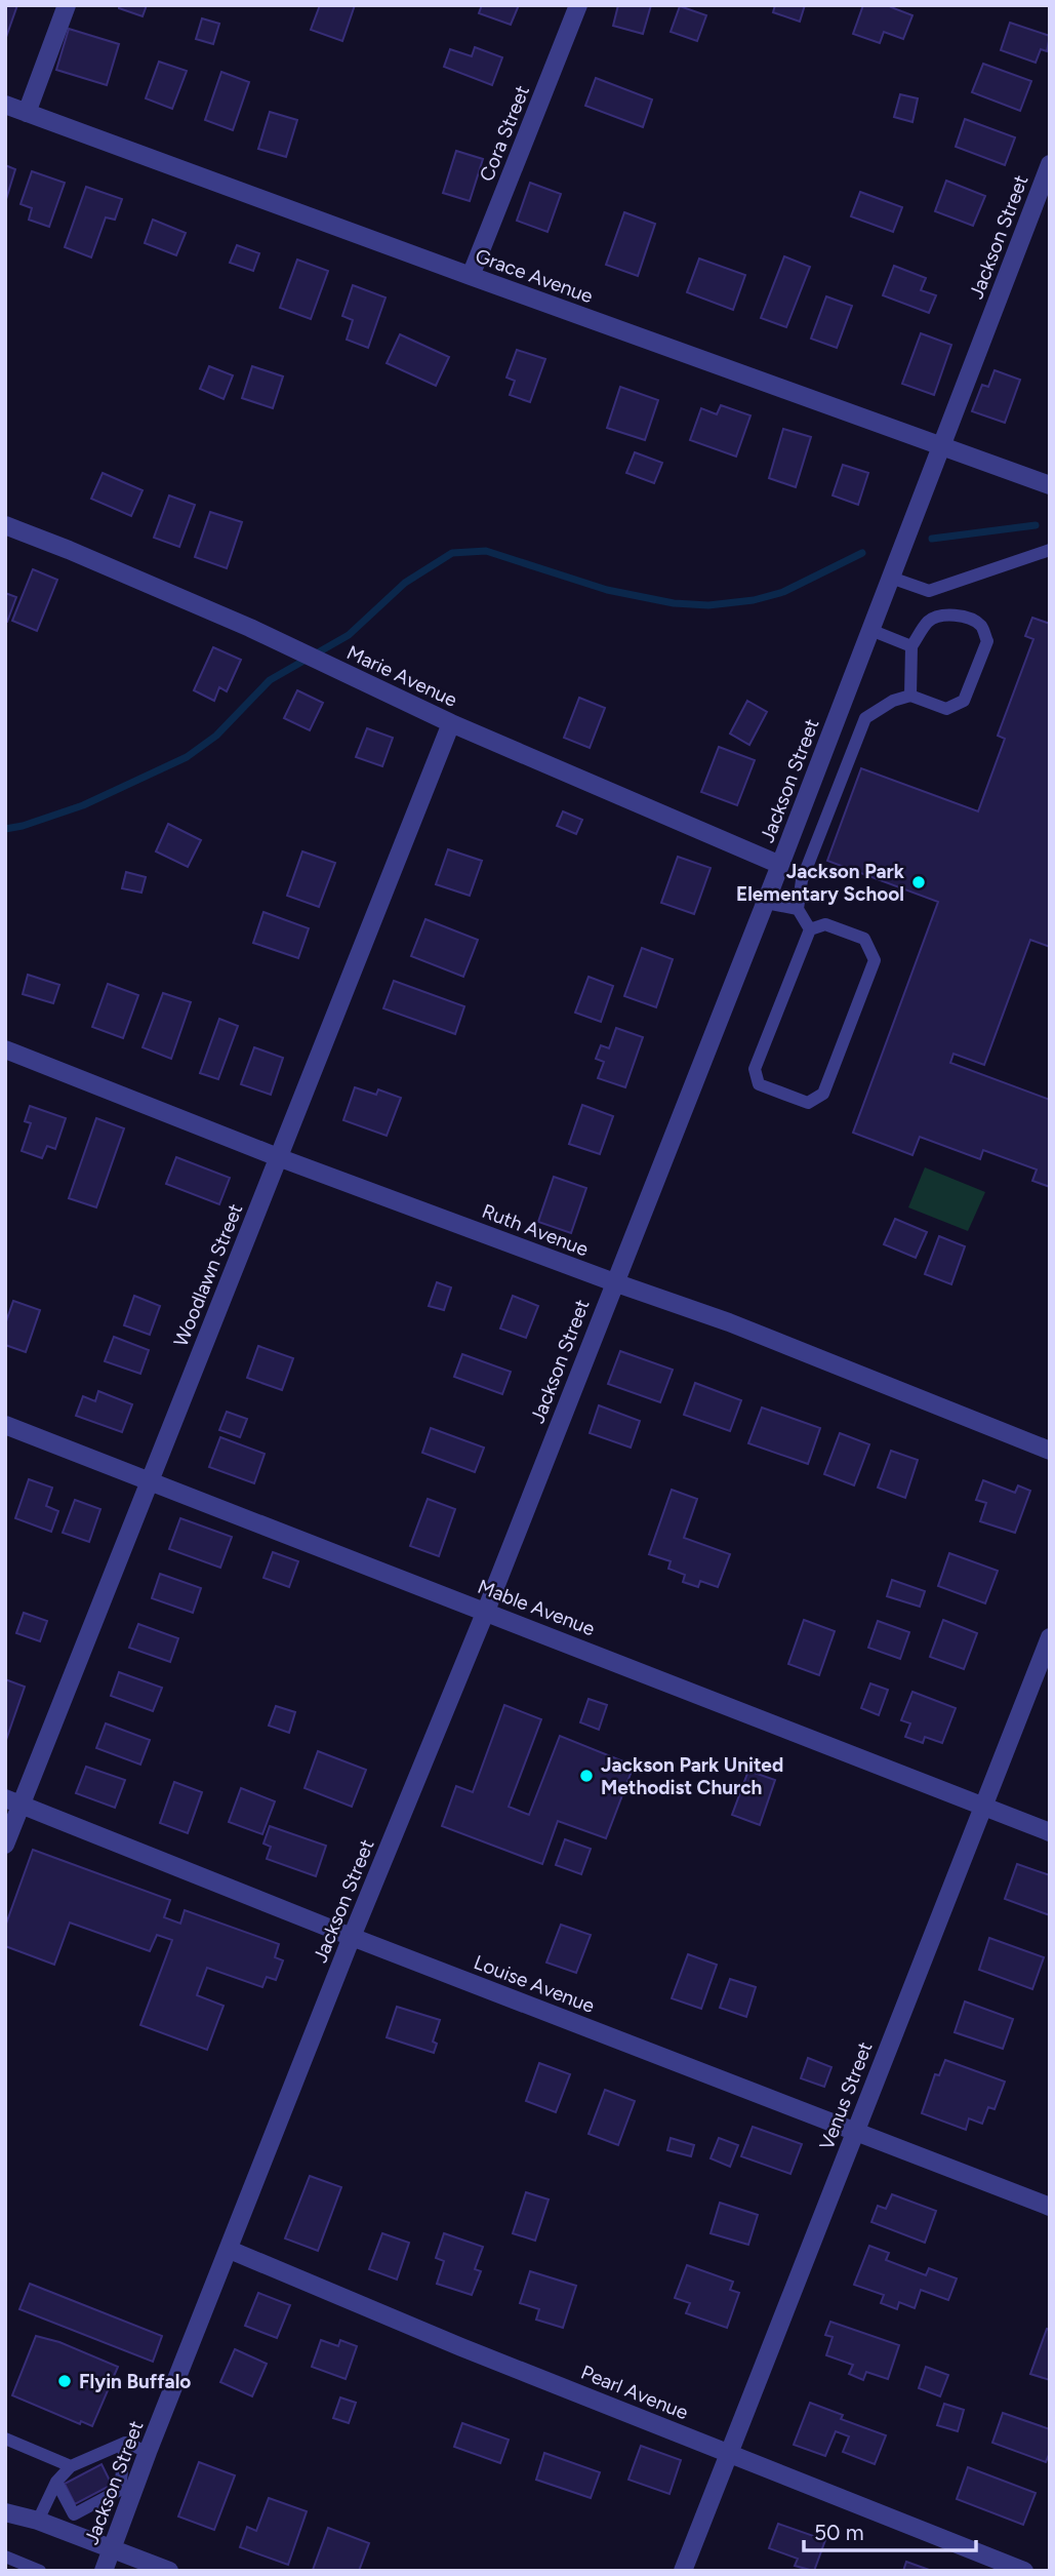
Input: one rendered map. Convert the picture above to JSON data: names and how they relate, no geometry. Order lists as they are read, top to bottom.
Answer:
{
  "streets": {
    "street": [
      "Cora Street",
      "Jackson Street",
      "Grace Avenue",
      "Marie Avenue",
      "Ruth Avenue",
      "Woodlawn Street",
      "Mable Avenue",
      "Louise Avenue",
      "Venus Street",
      "Pearl Avenue"
    ]
  },
  "crossings": [
    ["Cora Street", "Grace Avenue"],
    ["Jackson Street", "Grace Avenue"],
    ["Jackson Street", "Marie Avenue"],
    ["Jackson Street", "Ruth Avenue"],
    ["Jackson Street", "Mable Avenue"],
    ["Jackson Street", "Louise Avenue"],
    ["Jackson Street", "Pearl Avenue"],
    ["Marie Avenue", "Woodlawn Street"],
    ["Ruth Avenue", "Woodlawn Street"],
    ["Woodlawn Street", "Mable Avenue"],
    ["Woodlawn Street", "Louise Avenue"],
    ["Mable Avenue", "Venus Street"],
    ["Louise Avenue", "Venus Street"],
    ["Venus Street", "Pearl Avenue"]
  ],
  "places": ["Jackson Park Elementary School", "Jackson Park United Methodist Church", "Flyin Buffalo"],
  "scale_bar": "50 m"
}
